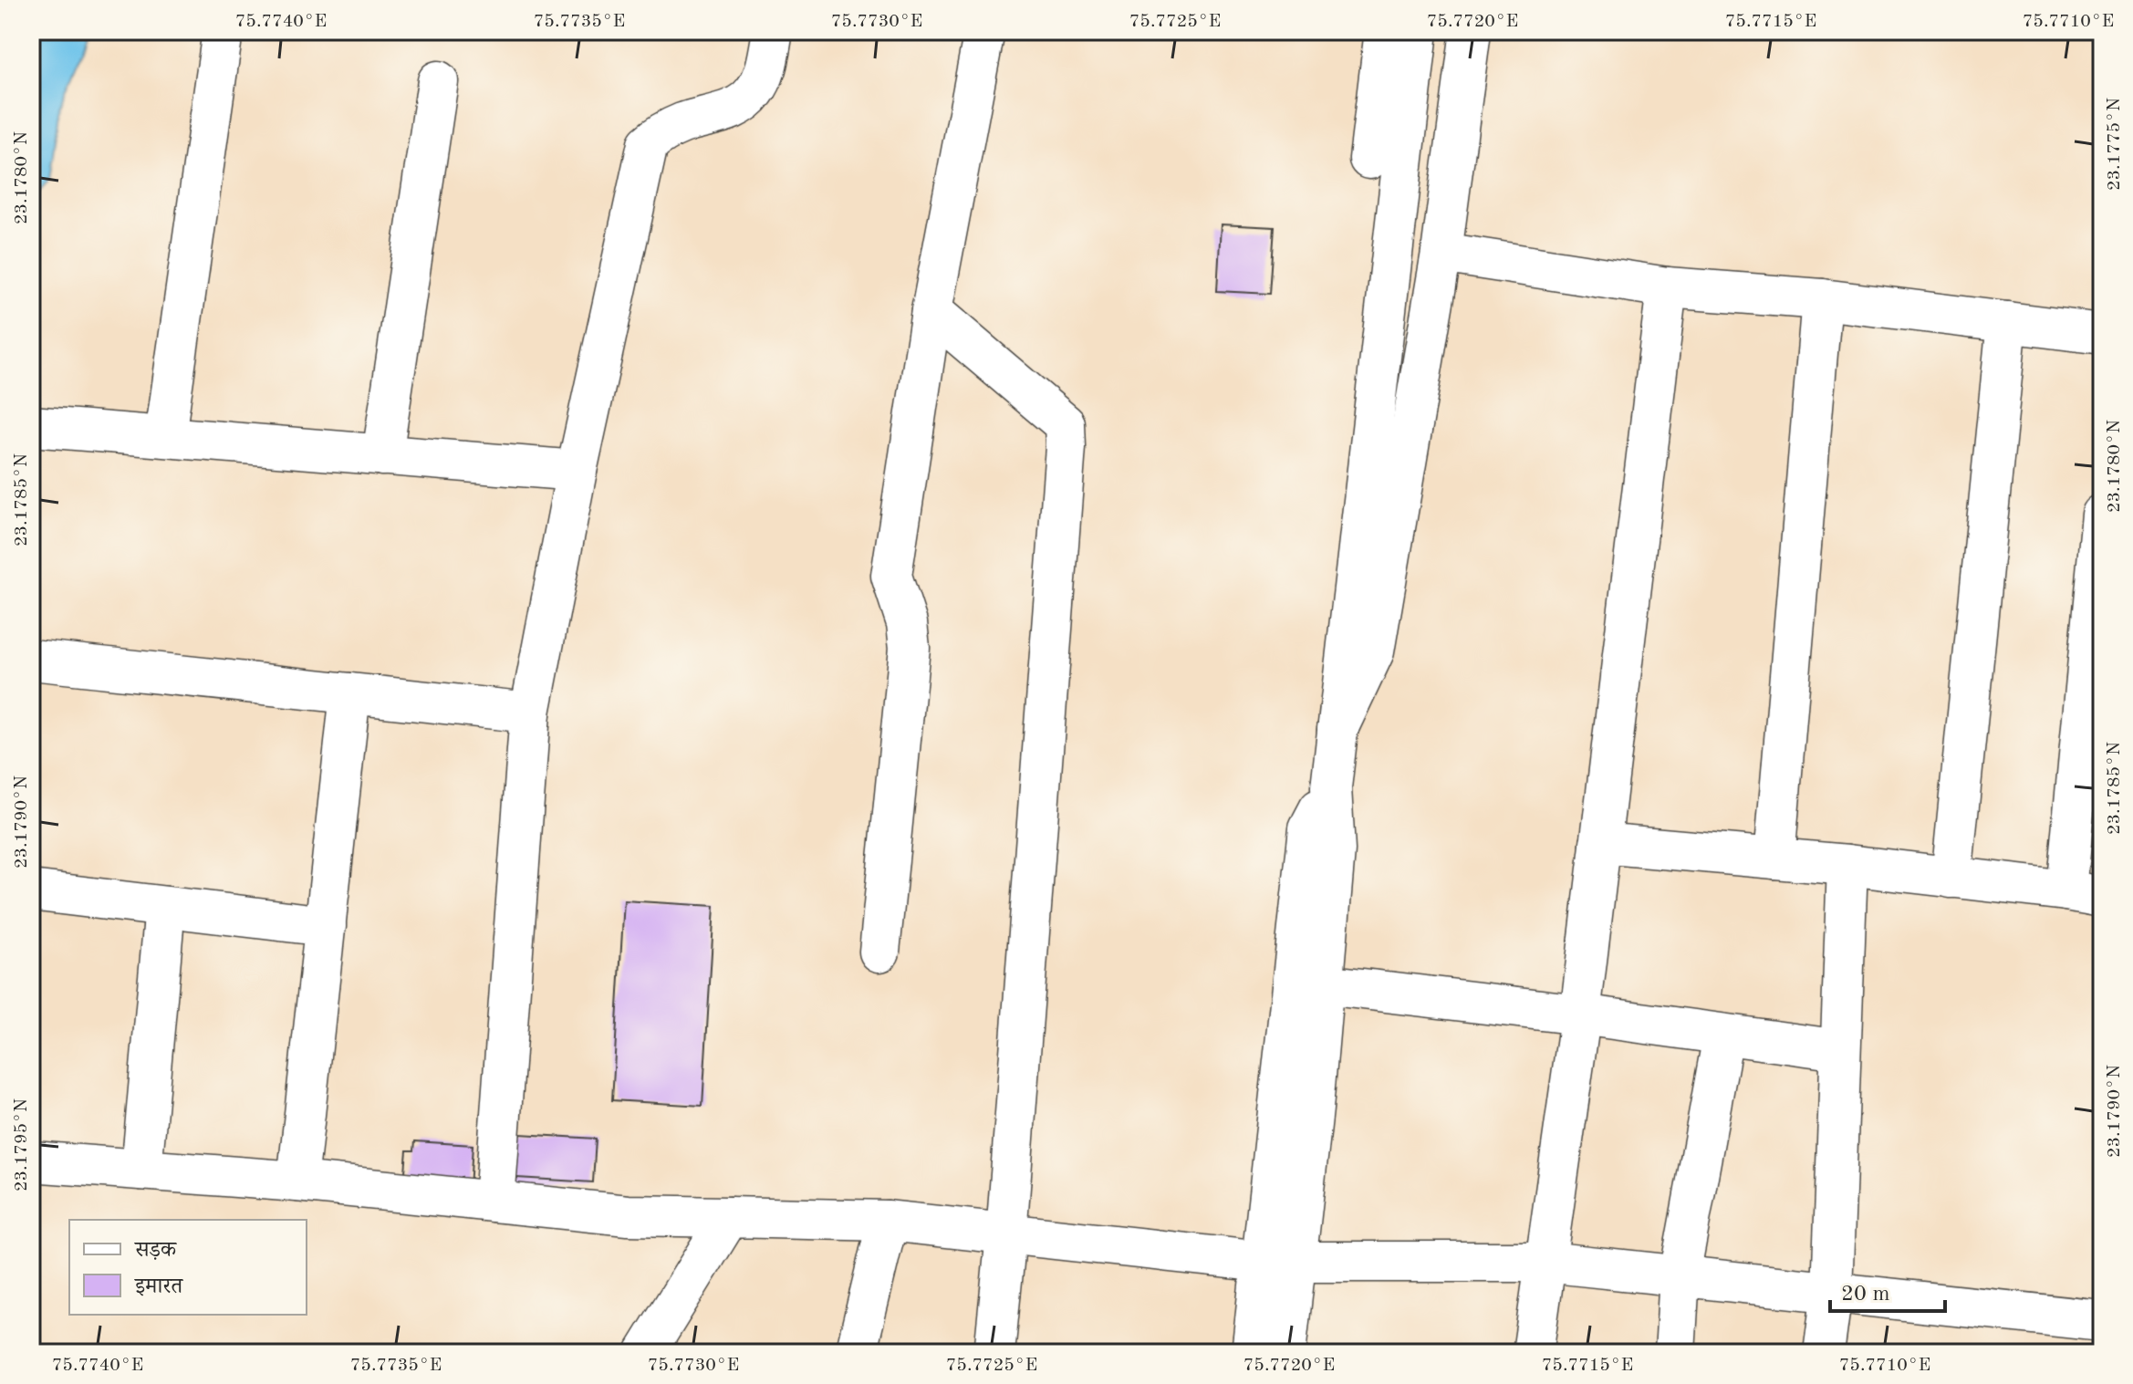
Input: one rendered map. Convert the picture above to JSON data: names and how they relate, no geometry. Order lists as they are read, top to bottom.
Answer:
{
  "legend": ["सड़क", "इमारत"],
  "scale_bar": "20 m",
  "coordinates": [
    "75.7740°E",
    "75.7735°E",
    "75.7730°E",
    "75.7725°E",
    "75.7720°E",
    "75.7715°E",
    "75.7710°E",
    "23.1775°N",
    "23.1780°N",
    "23.1785°N",
    "23.1790°N",
    "23.1795°N"
  ]
}
